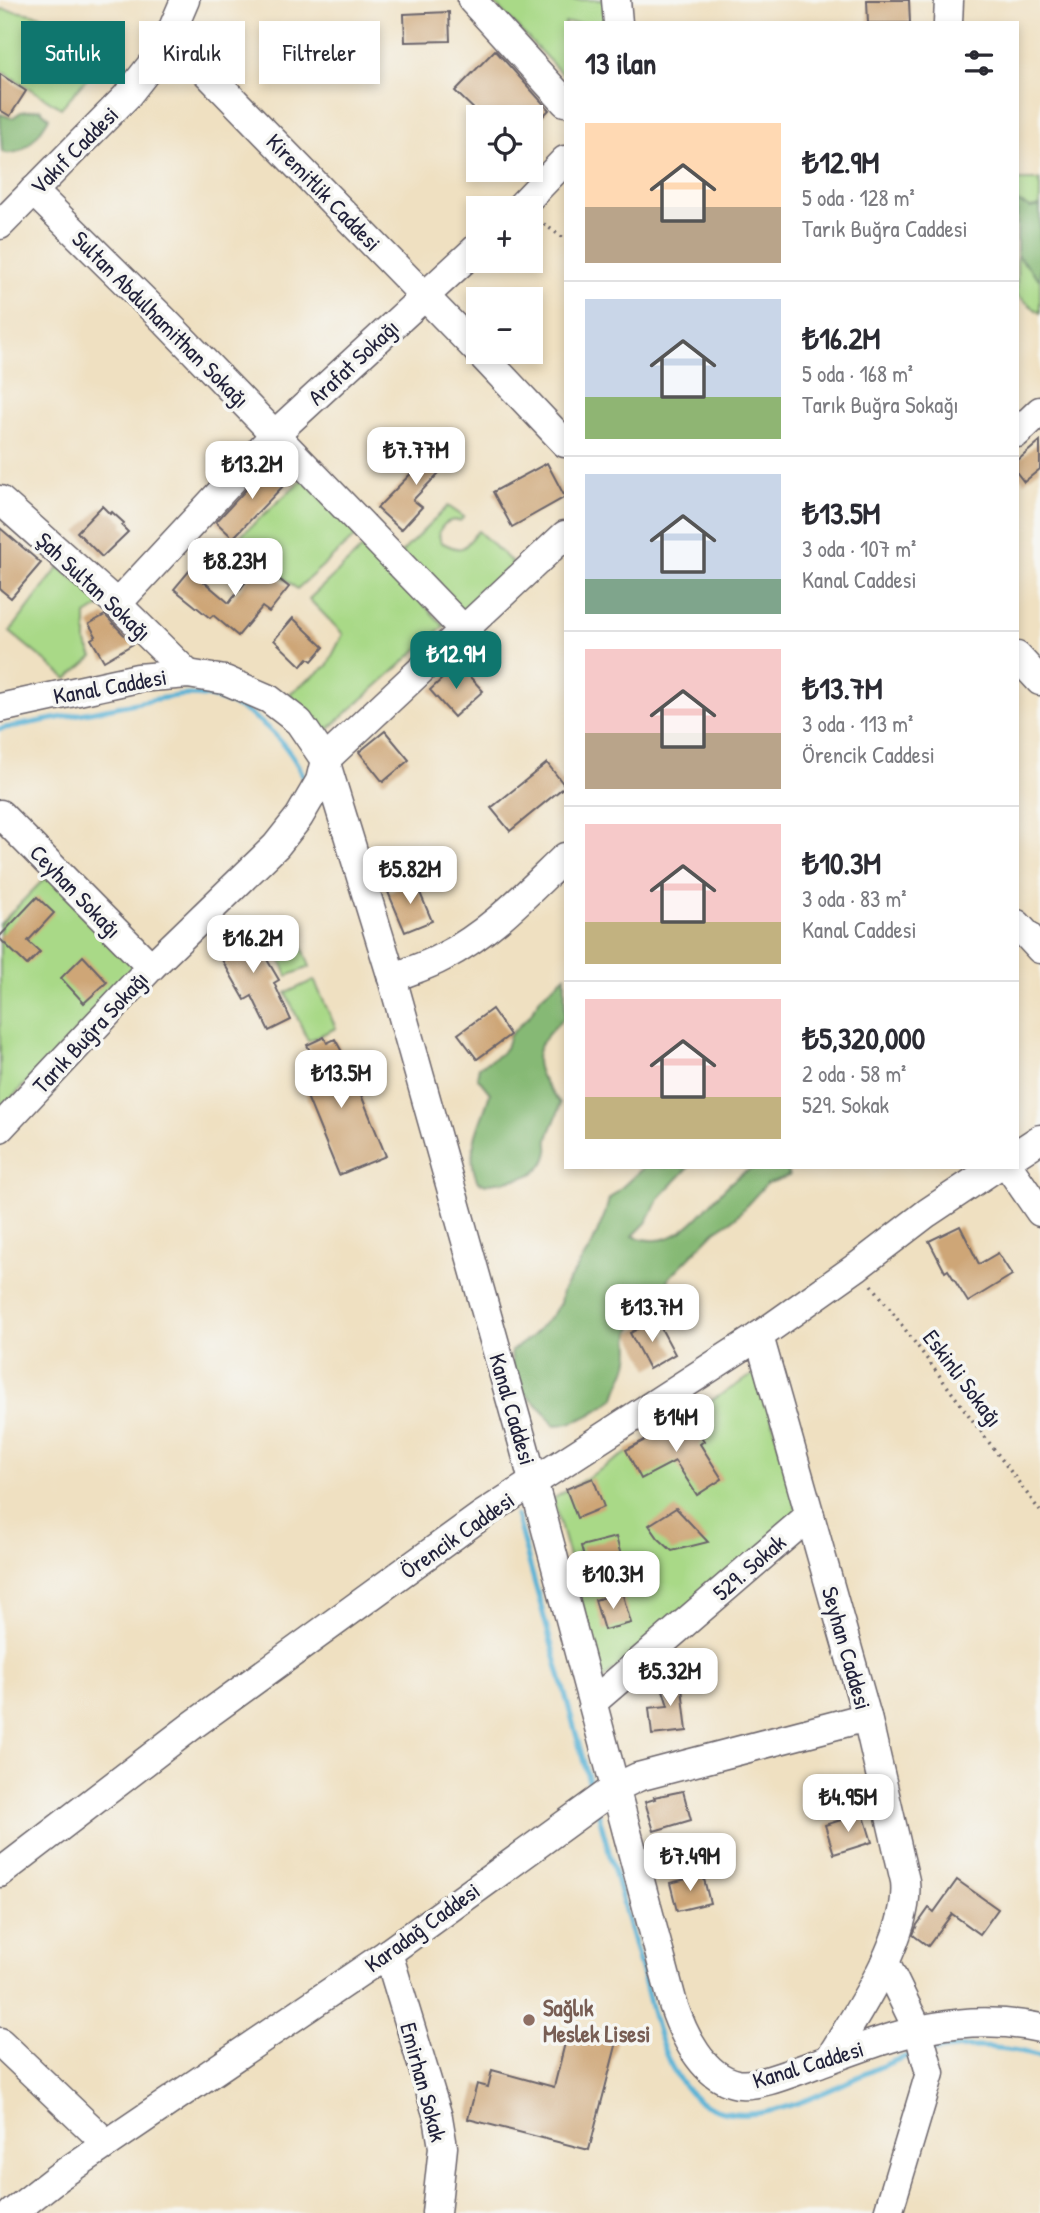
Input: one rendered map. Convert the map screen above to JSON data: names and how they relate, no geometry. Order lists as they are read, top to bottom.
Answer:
{
  "streets": {
    "street": [
      "Vakıf Caddesi",
      "Kiremitlik Caddesi",
      "Sultan Abdulhamithan Sokağı",
      "Arafat Sokağı",
      "Şah Sultan Sokağı",
      "Kanal Caddesi",
      "Ceyhan Sokağı",
      "Tarık Buğra Sokağı",
      "Örencik Caddesi",
      "529. Sokak",
      "Seyhan Caddesi",
      "Karadağ Caddesi",
      "Emirhan Sokak"
    ],
    "path": ["Eskinli Sokağı"]
  },
  "crossings": [
    ["Vakıf Caddesi", "Sultan Abdulhamithan Sokağı"],
    ["Kiremitlik Caddesi", "Arafat Sokağı"],
    ["Sultan Abdulhamithan Sokağı", "Arafat Sokağı"],
    ["Sultan Abdulhamithan Sokağı", "Tarık Buğra Sokağı"],
    ["Arafat Sokağı", "Şah Sultan Sokağı"],
    ["Şah Sultan Sokağı", "Kanal Caddesi"],
    ["Kanal Caddesi", "Tarık Buğra Sokağı"],
    ["Kanal Caddesi", "Örencik Caddesi"],
    ["Kanal Caddesi", "529. Sokak"],
    ["Kanal Caddesi", "Seyhan Caddesi"],
    ["Kanal Caddesi", "Karadağ Caddesi"],
    ["Ceyhan Sokağı", "Tarık Buğra Sokağı"],
    ["Eskinli Sokağı", "Örencik Caddesi"],
    ["Örencik Caddesi", "Seyhan Caddesi"],
    ["529. Sokak", "Seyhan Caddesi"],
    ["Seyhan Caddesi", "Karadağ Caddesi"],
    ["Karadağ Caddesi", "Emirhan Sokak"]
  ],
  "places": ["Sağlık Meslek Lisesi"],
  "page": {
    "chip": ["Satılık", "Kiralık", "Filtreler"],
    "heading": "13 ilan",
    "map_buttons": ["+", "−"],
    "list": [
      {
        "name": "₺12.9M",
        "note": "5 oda · 128 m² · Tarık Buğra Caddesi"
      },
      {
        "name": "₺16.2M",
        "note": "5 oda · 168 m² · Tarık Buğra Sokağı"
      },
      {
        "name": "₺13.5M",
        "note": "3 oda · 107 m² · Kanal Caddesi"
      },
      {
        "name": "₺13.7M",
        "note": "3 oda · 113 m² · Örencik Caddesi"
      },
      {
        "name": "₺10.3M",
        "note": "3 oda · 83 m² · Kanal Caddesi"
      },
      {
        "name": "₺5,320,000",
        "note": "2 oda · 58 m² · 529. Sokak"
      }
    ],
    "price": [
      "₺7.77M",
      "₺13.2M",
      "₺8.23M",
      "₺12.9M",
      "₺5.82M",
      "₺16.2M",
      "₺13.5M",
      "₺13.7M",
      "₺14M",
      "₺10.3M",
      "₺5.32M",
      "₺4.95M",
      "₺7.49M"
    ]
  }
}
